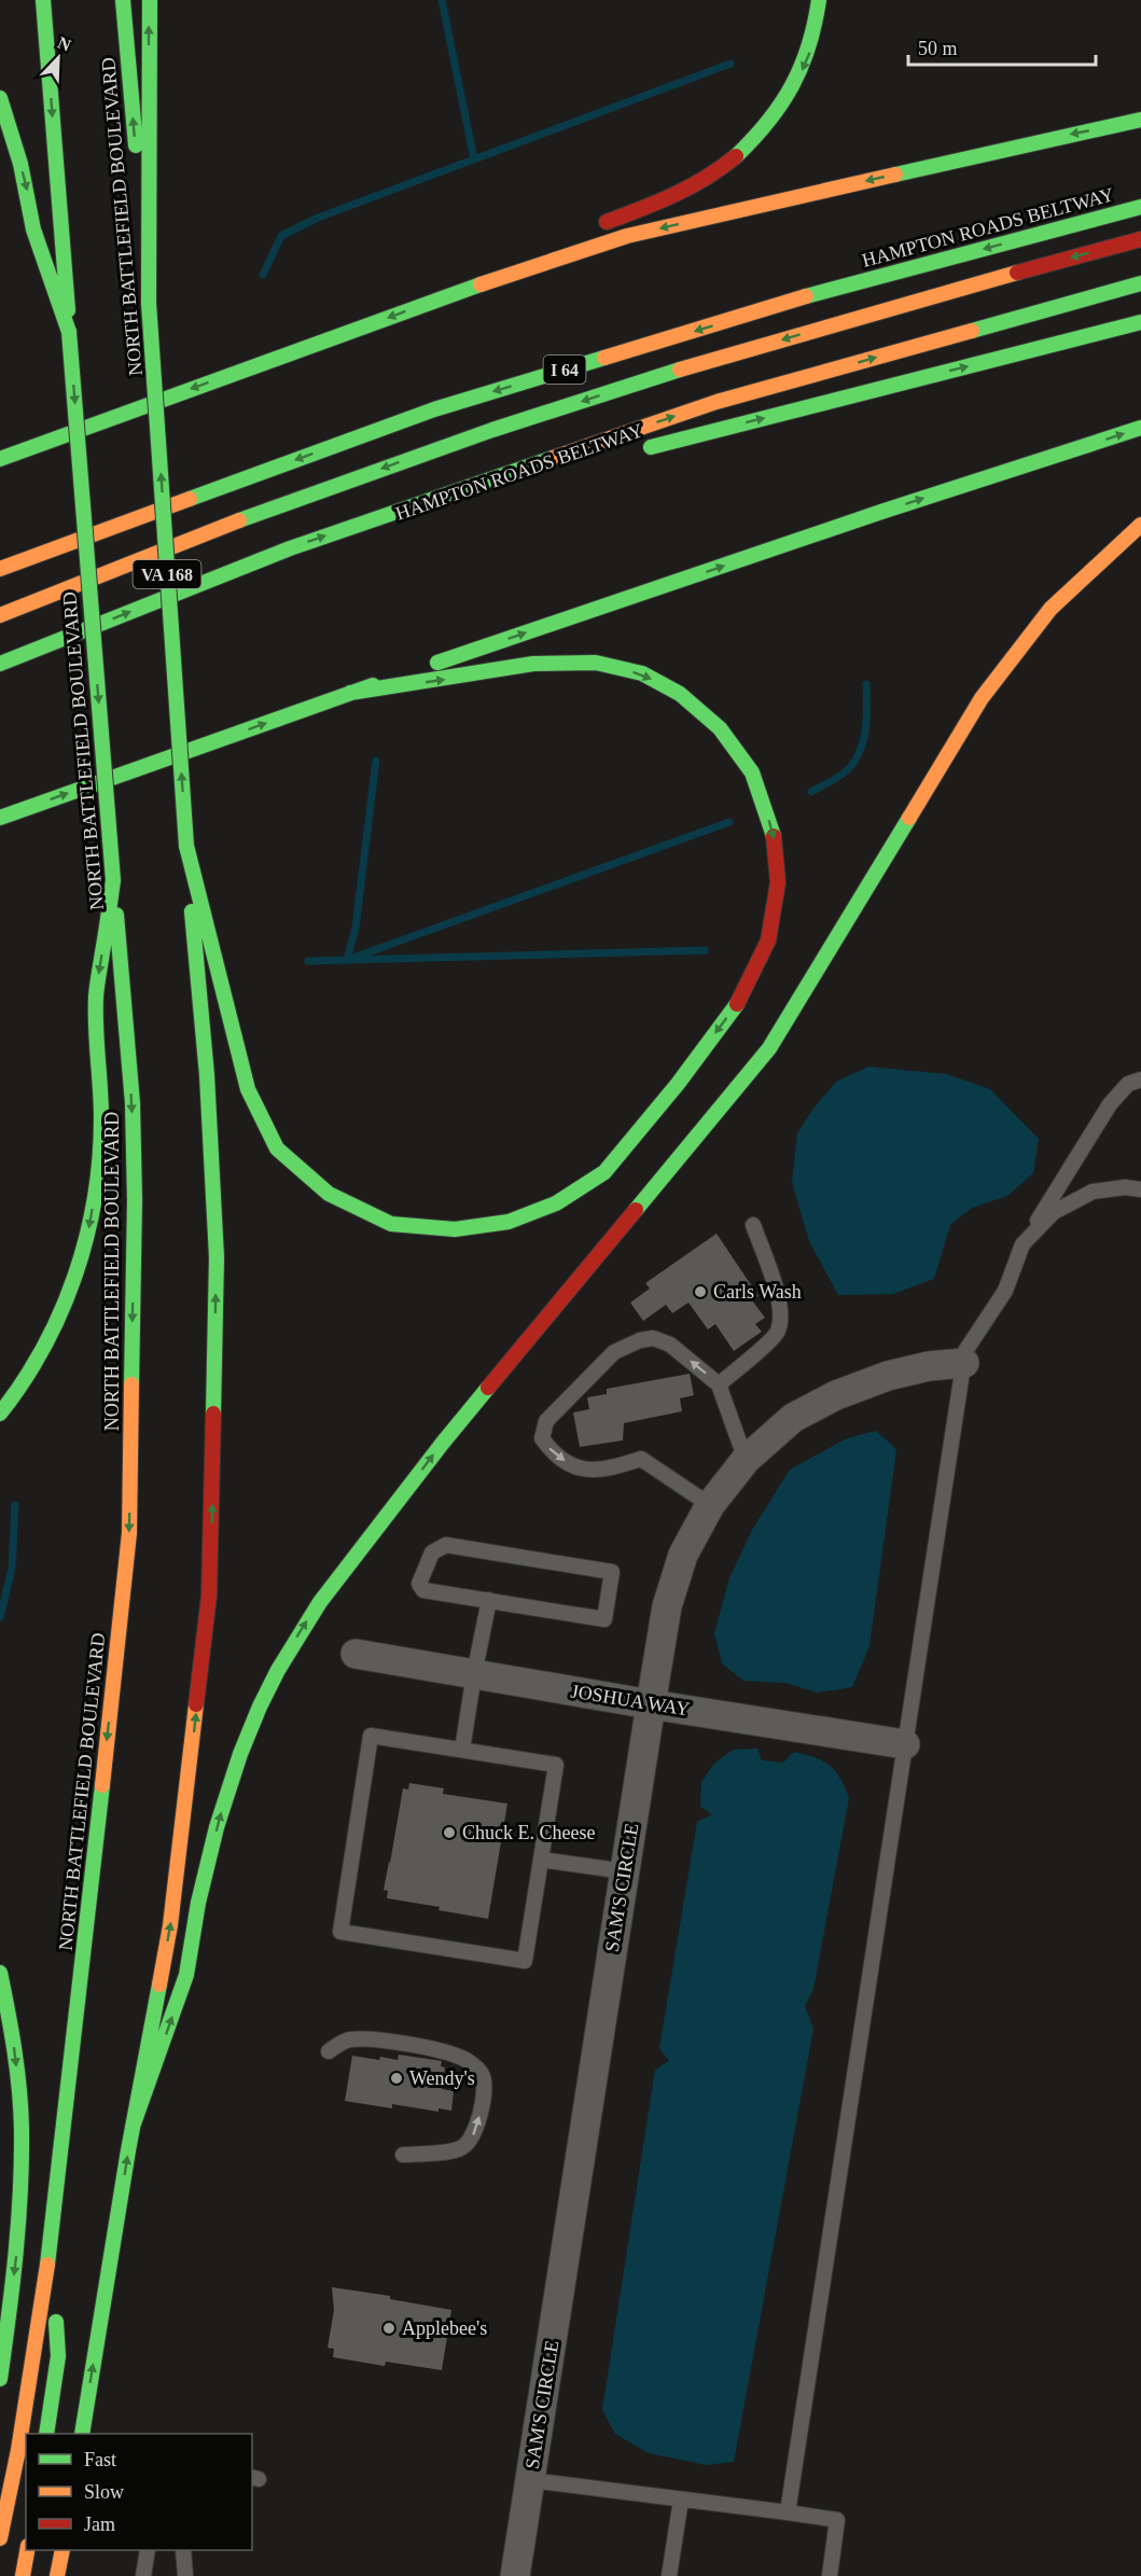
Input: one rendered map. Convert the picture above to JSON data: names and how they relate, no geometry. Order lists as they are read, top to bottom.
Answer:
{
  "streets": {
    "main road": [
      "NORTH BATTLEFIELD BOULEVARD",
      "HAMPTON ROADS BELTWAY",
      "I 64",
      "VA 168"
    ],
    "street": ["JOSHUA WAY", "SAM'S CIRCLE"]
  },
  "crossings": [
    ["JOSHUA WAY", "SAM'S CIRCLE"]
  ],
  "places": [
    "Carls Wash",
    "Chuck E. Cheese",
    "Wendy's",
    "Applebee's"
  ],
  "legend": ["Fast", "Slow", "Jam"],
  "scale_bar": "50 m",
  "north": "top right"
}
